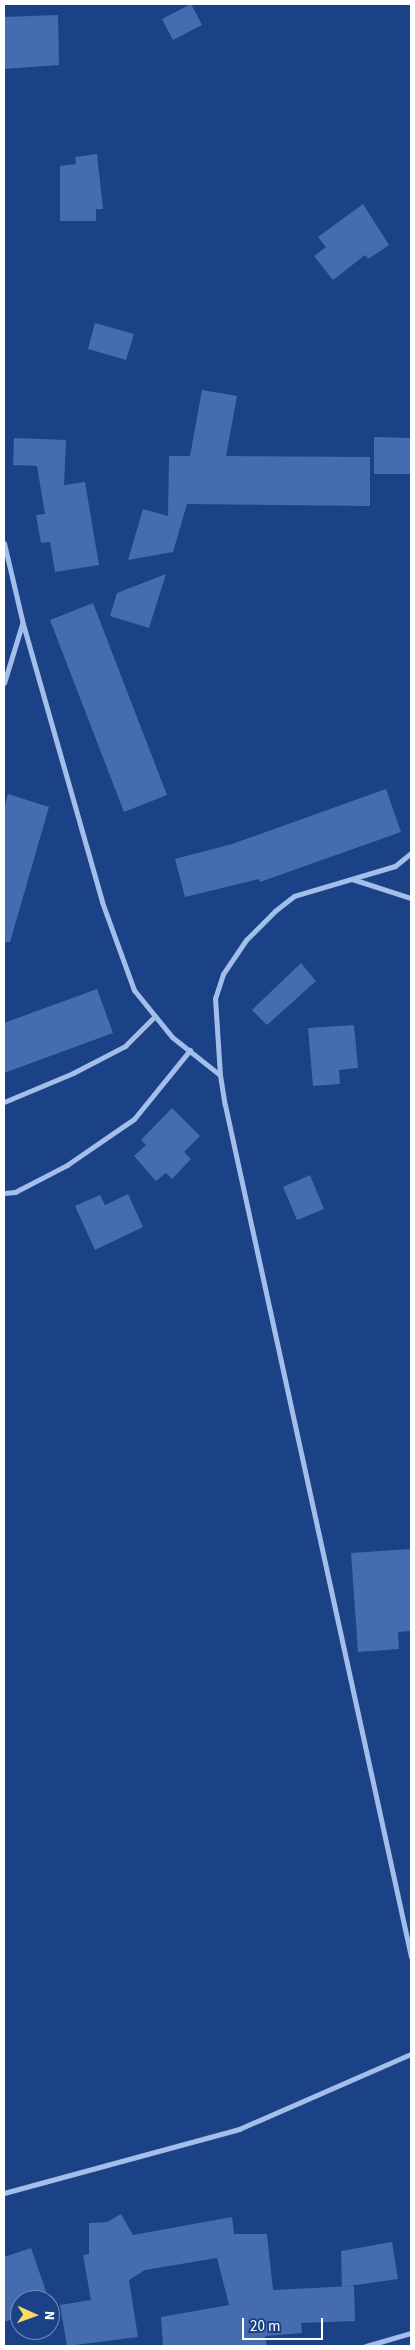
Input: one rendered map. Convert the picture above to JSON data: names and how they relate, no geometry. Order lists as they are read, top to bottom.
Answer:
{
  "scale_bar": "20 m",
  "north": "right"
}
